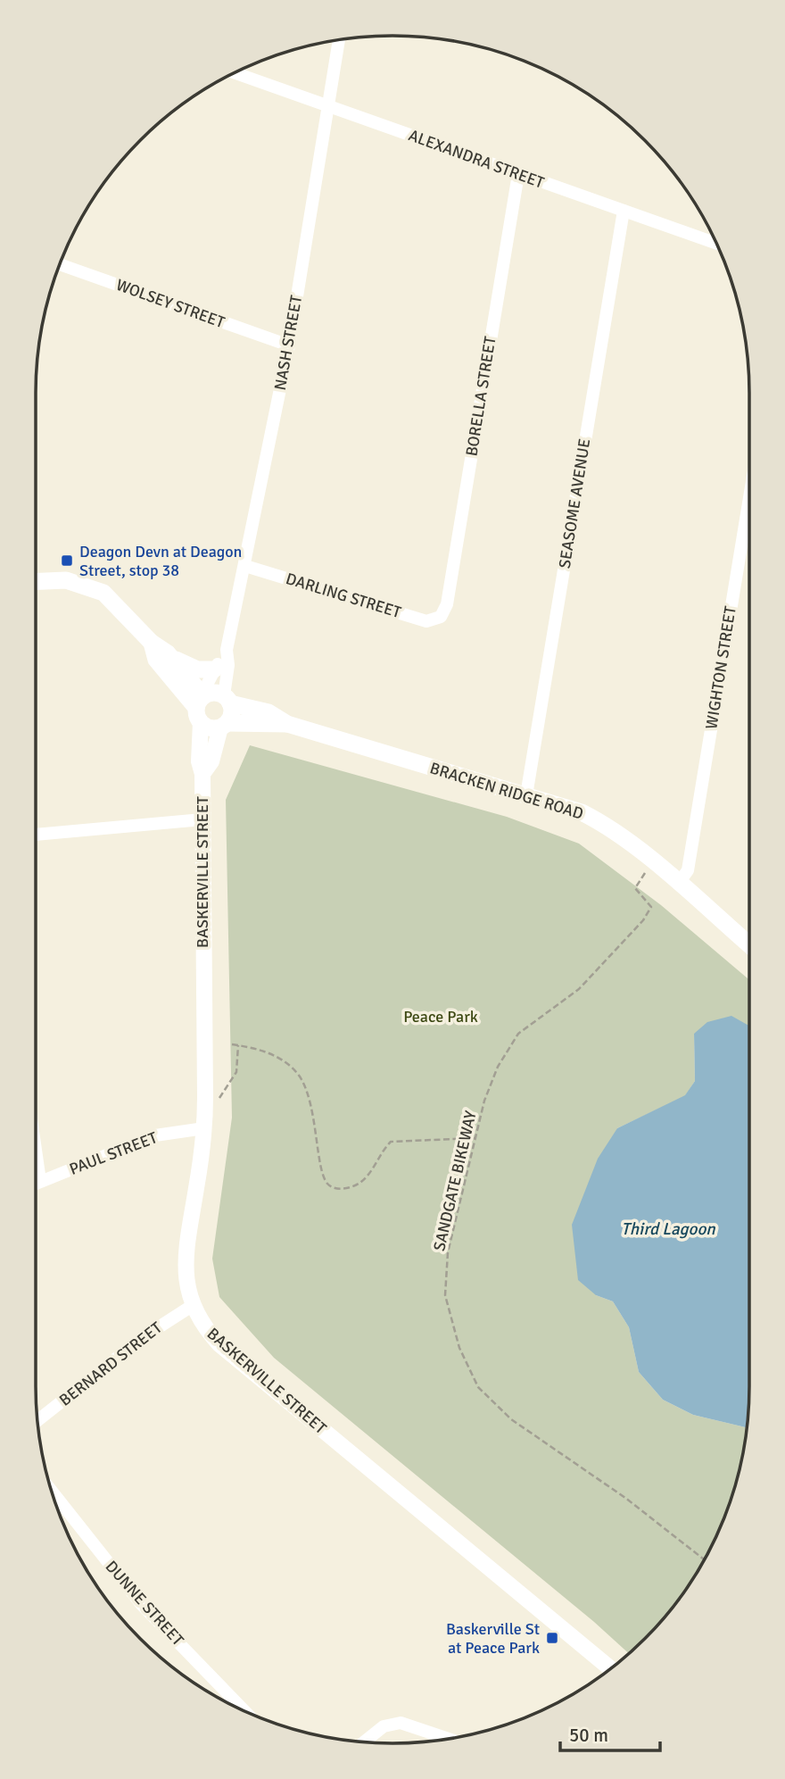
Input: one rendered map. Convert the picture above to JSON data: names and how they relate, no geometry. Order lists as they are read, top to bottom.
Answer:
{
  "streets": {
    "main road": ["BRACKEN RIDGE ROAD"],
    "street": [
      "ALEXANDRA STREET",
      "WOLSEY STREET",
      "NASH STREET",
      "BORELLA STREET",
      "SEASOME AVENUE",
      "DARLING STREET",
      "WIGHTON STREET",
      "BASKERVILLE STREET",
      "PAUL STREET",
      "BERNARD STREET",
      "DUNNE STREET"
    ],
    "path": ["SANDGATE BIKEWAY"]
  },
  "crossings": [
    ["ALEXANDRA STREET", "NASH STREET"],
    ["ALEXANDRA STREET", "BORELLA STREET"],
    ["ALEXANDRA STREET", "SEASOME AVENUE"],
    ["WOLSEY STREET", "NASH STREET"],
    ["NASH STREET", "DARLING STREET"],
    ["NASH STREET", "BRACKEN RIDGE ROAD"],
    ["NASH STREET", "BASKERVILLE STREET"],
    ["BORELLA STREET", "DARLING STREET"],
    ["SEASOME AVENUE", "BRACKEN RIDGE ROAD"],
    ["WIGHTON STREET", "BRACKEN RIDGE ROAD"],
    ["BRACKEN RIDGE ROAD", "BASKERVILLE STREET"],
    ["BASKERVILLE STREET", "PAUL STREET"],
    ["BASKERVILLE STREET", "BERNARD STREET"]
  ],
  "water": ["Third Lagoon"],
  "parks": ["Peace Park"],
  "places": {
    "transit": ["Deagon Devn at Deagon Street, stop 38", "Baskerville St at Peace Park"]
  },
  "scale_bar": "50 m"
}
